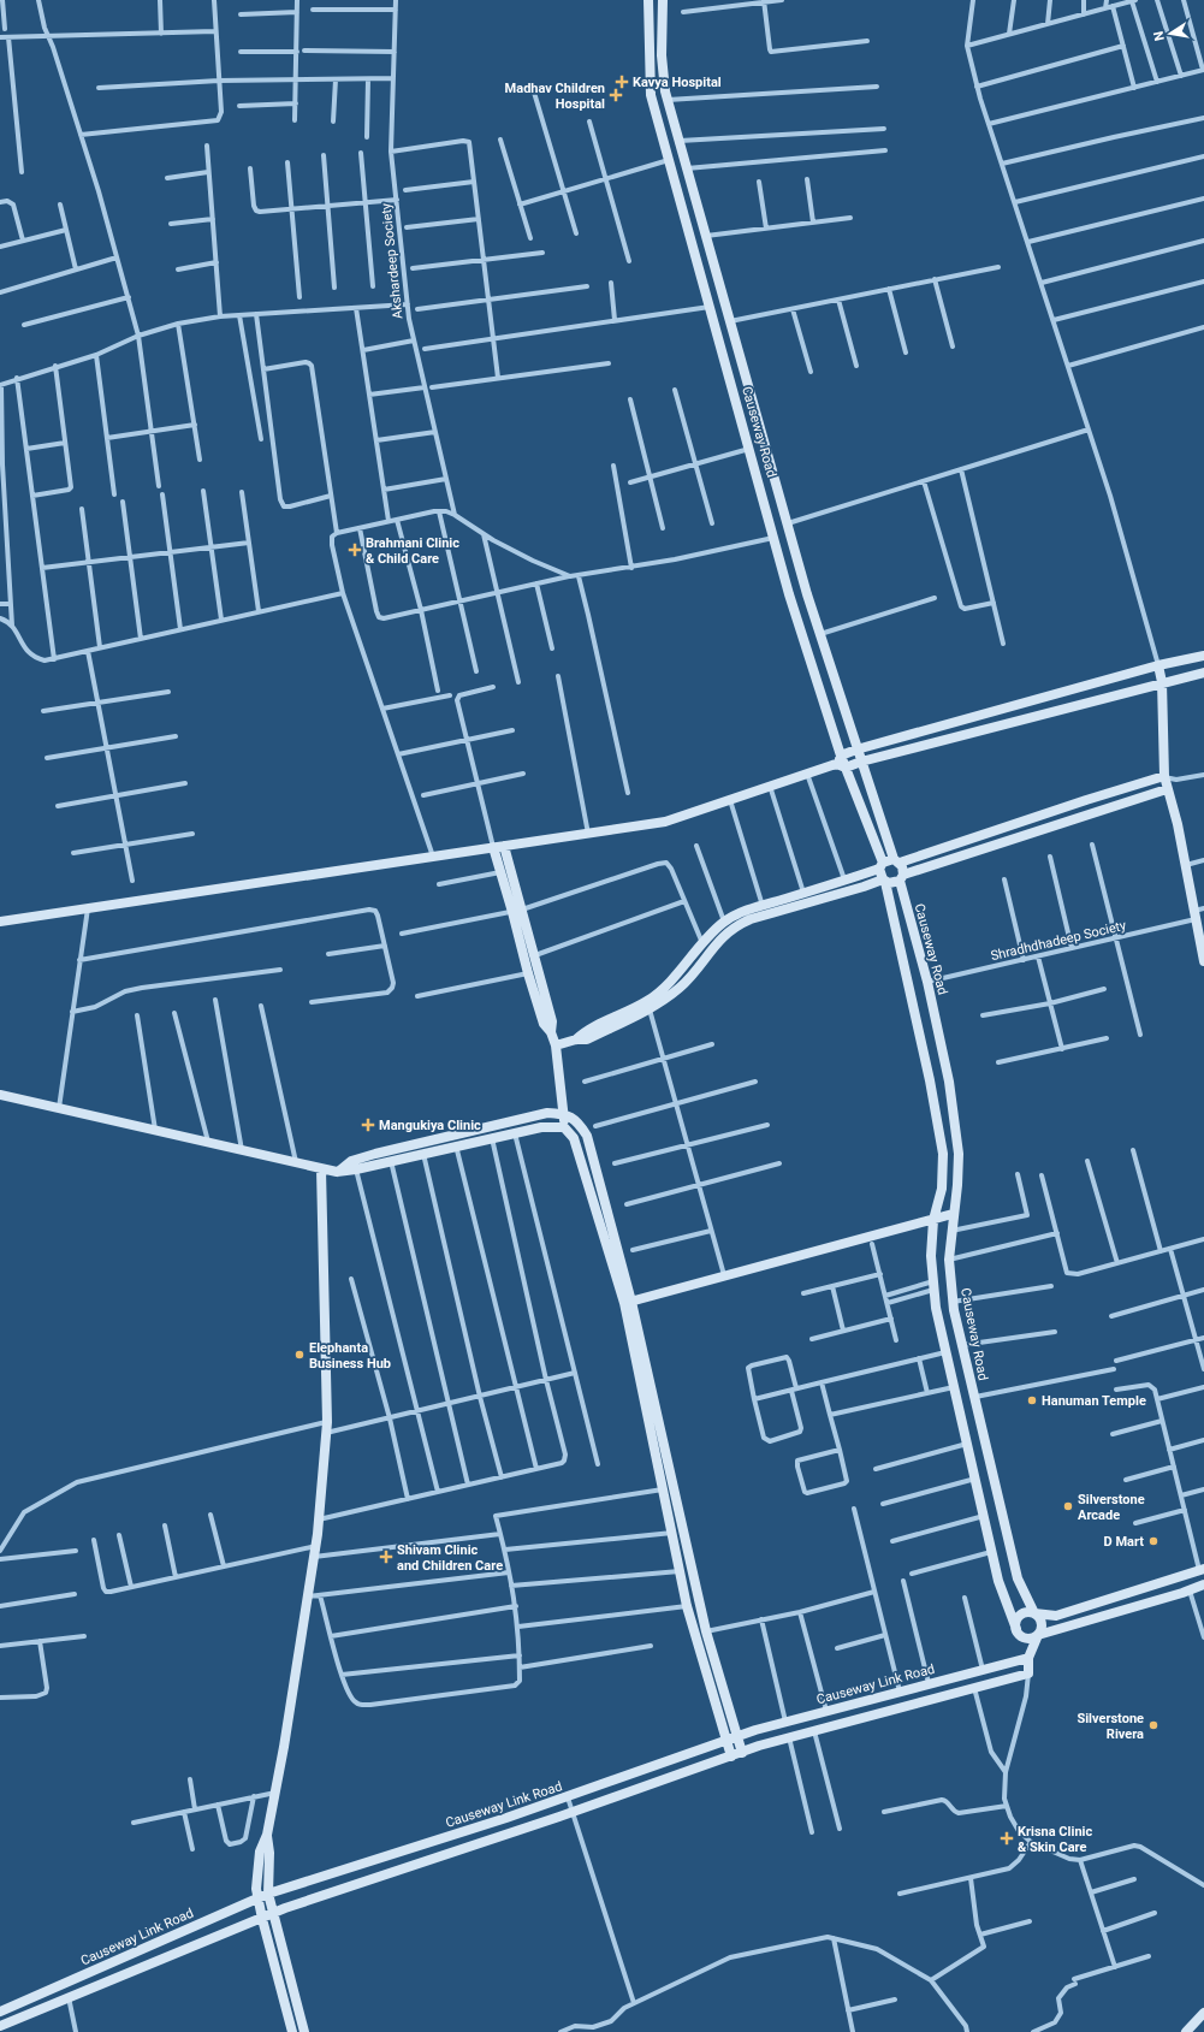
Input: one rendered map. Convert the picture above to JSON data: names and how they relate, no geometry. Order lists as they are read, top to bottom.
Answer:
{
  "streets": {
    "street": [
      "Akshardeep Society",
      "Causeway Road",
      "Shradhdhadeep Society",
      "Causeway Link Road"
    ]
  },
  "crossings": [
    ["Causeway Road", "Shradhdhadeep Society"],
    ["Causeway Road", "Causeway Link Road"]
  ],
  "places": {
    "health": [
      "Kavya Hospital",
      "Madhav Children Hospital",
      "Brahmani Clinic & Child Care",
      "Mangukiya Clinic",
      "Shivam Clinic and Children Care",
      "Krisna Clinic & Skin Care"
    ],
    "other": [
      "Elephanta Business Hub",
      "Hanuman Temple",
      "Silverstone Arcade",
      "D Mart",
      "Silverstone Rivera"
    ]
  },
  "north": "left"
}
